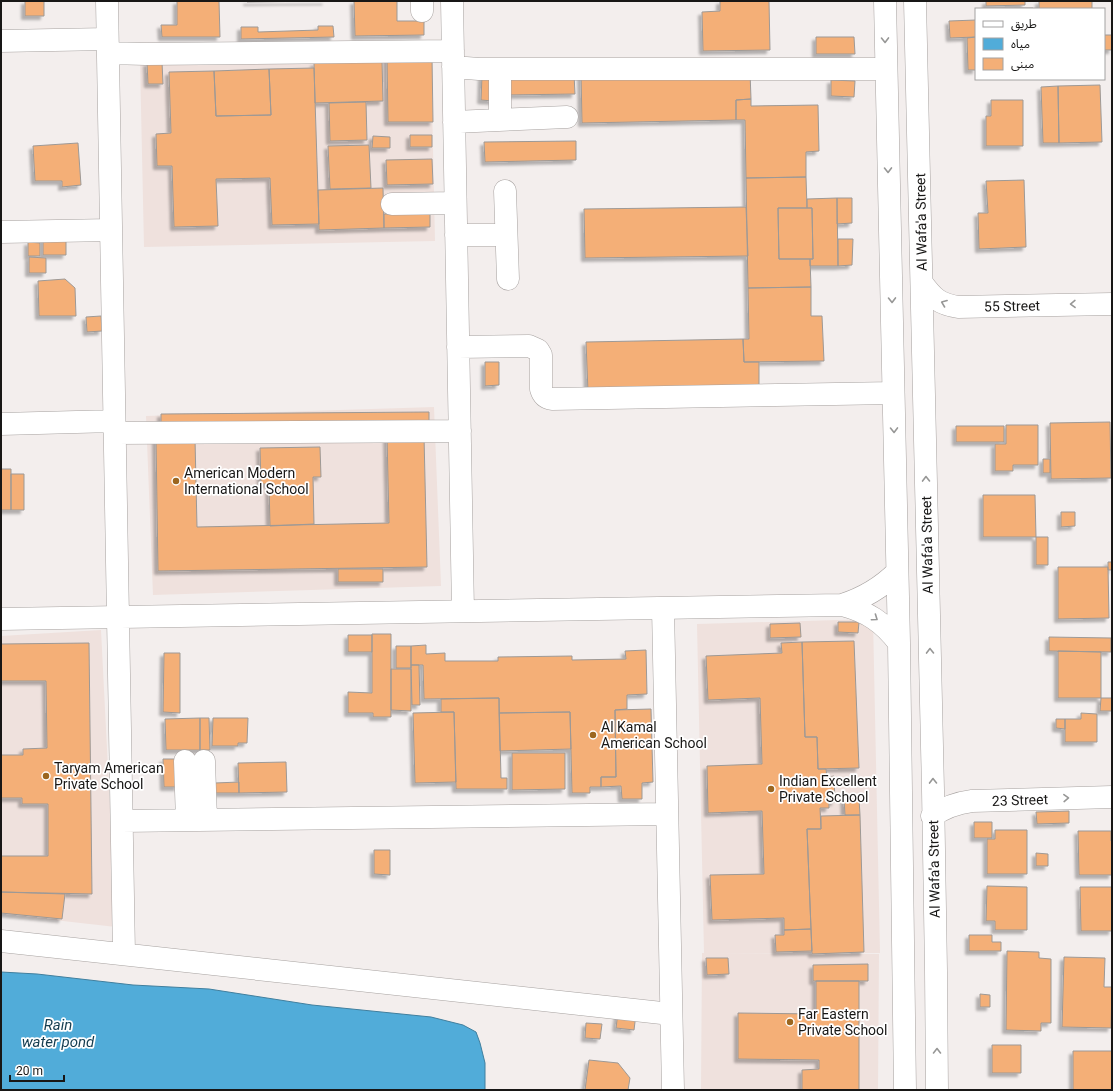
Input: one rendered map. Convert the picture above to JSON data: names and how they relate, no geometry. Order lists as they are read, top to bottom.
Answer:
{
  "streets": {
    "street": ["Al Wafa'a Street", "55 Street", "23 Street"]
  },
  "crossings": [
    ["Al Wafa'a Street", "55 Street"],
    ["Al Wafa'a Street", "23 Street"]
  ],
  "one_way": ["23 Street"],
  "water": ["Rain water pond"],
  "places": [
    "American Modern International School",
    "Al Kamal American School",
    "Taryam American Private School",
    "Indian Excellent Private School",
    "Far Eastern Private School"
  ],
  "legend": ["طريق", "مياه", "مبنى"],
  "scale_bar": "20 m"
}
